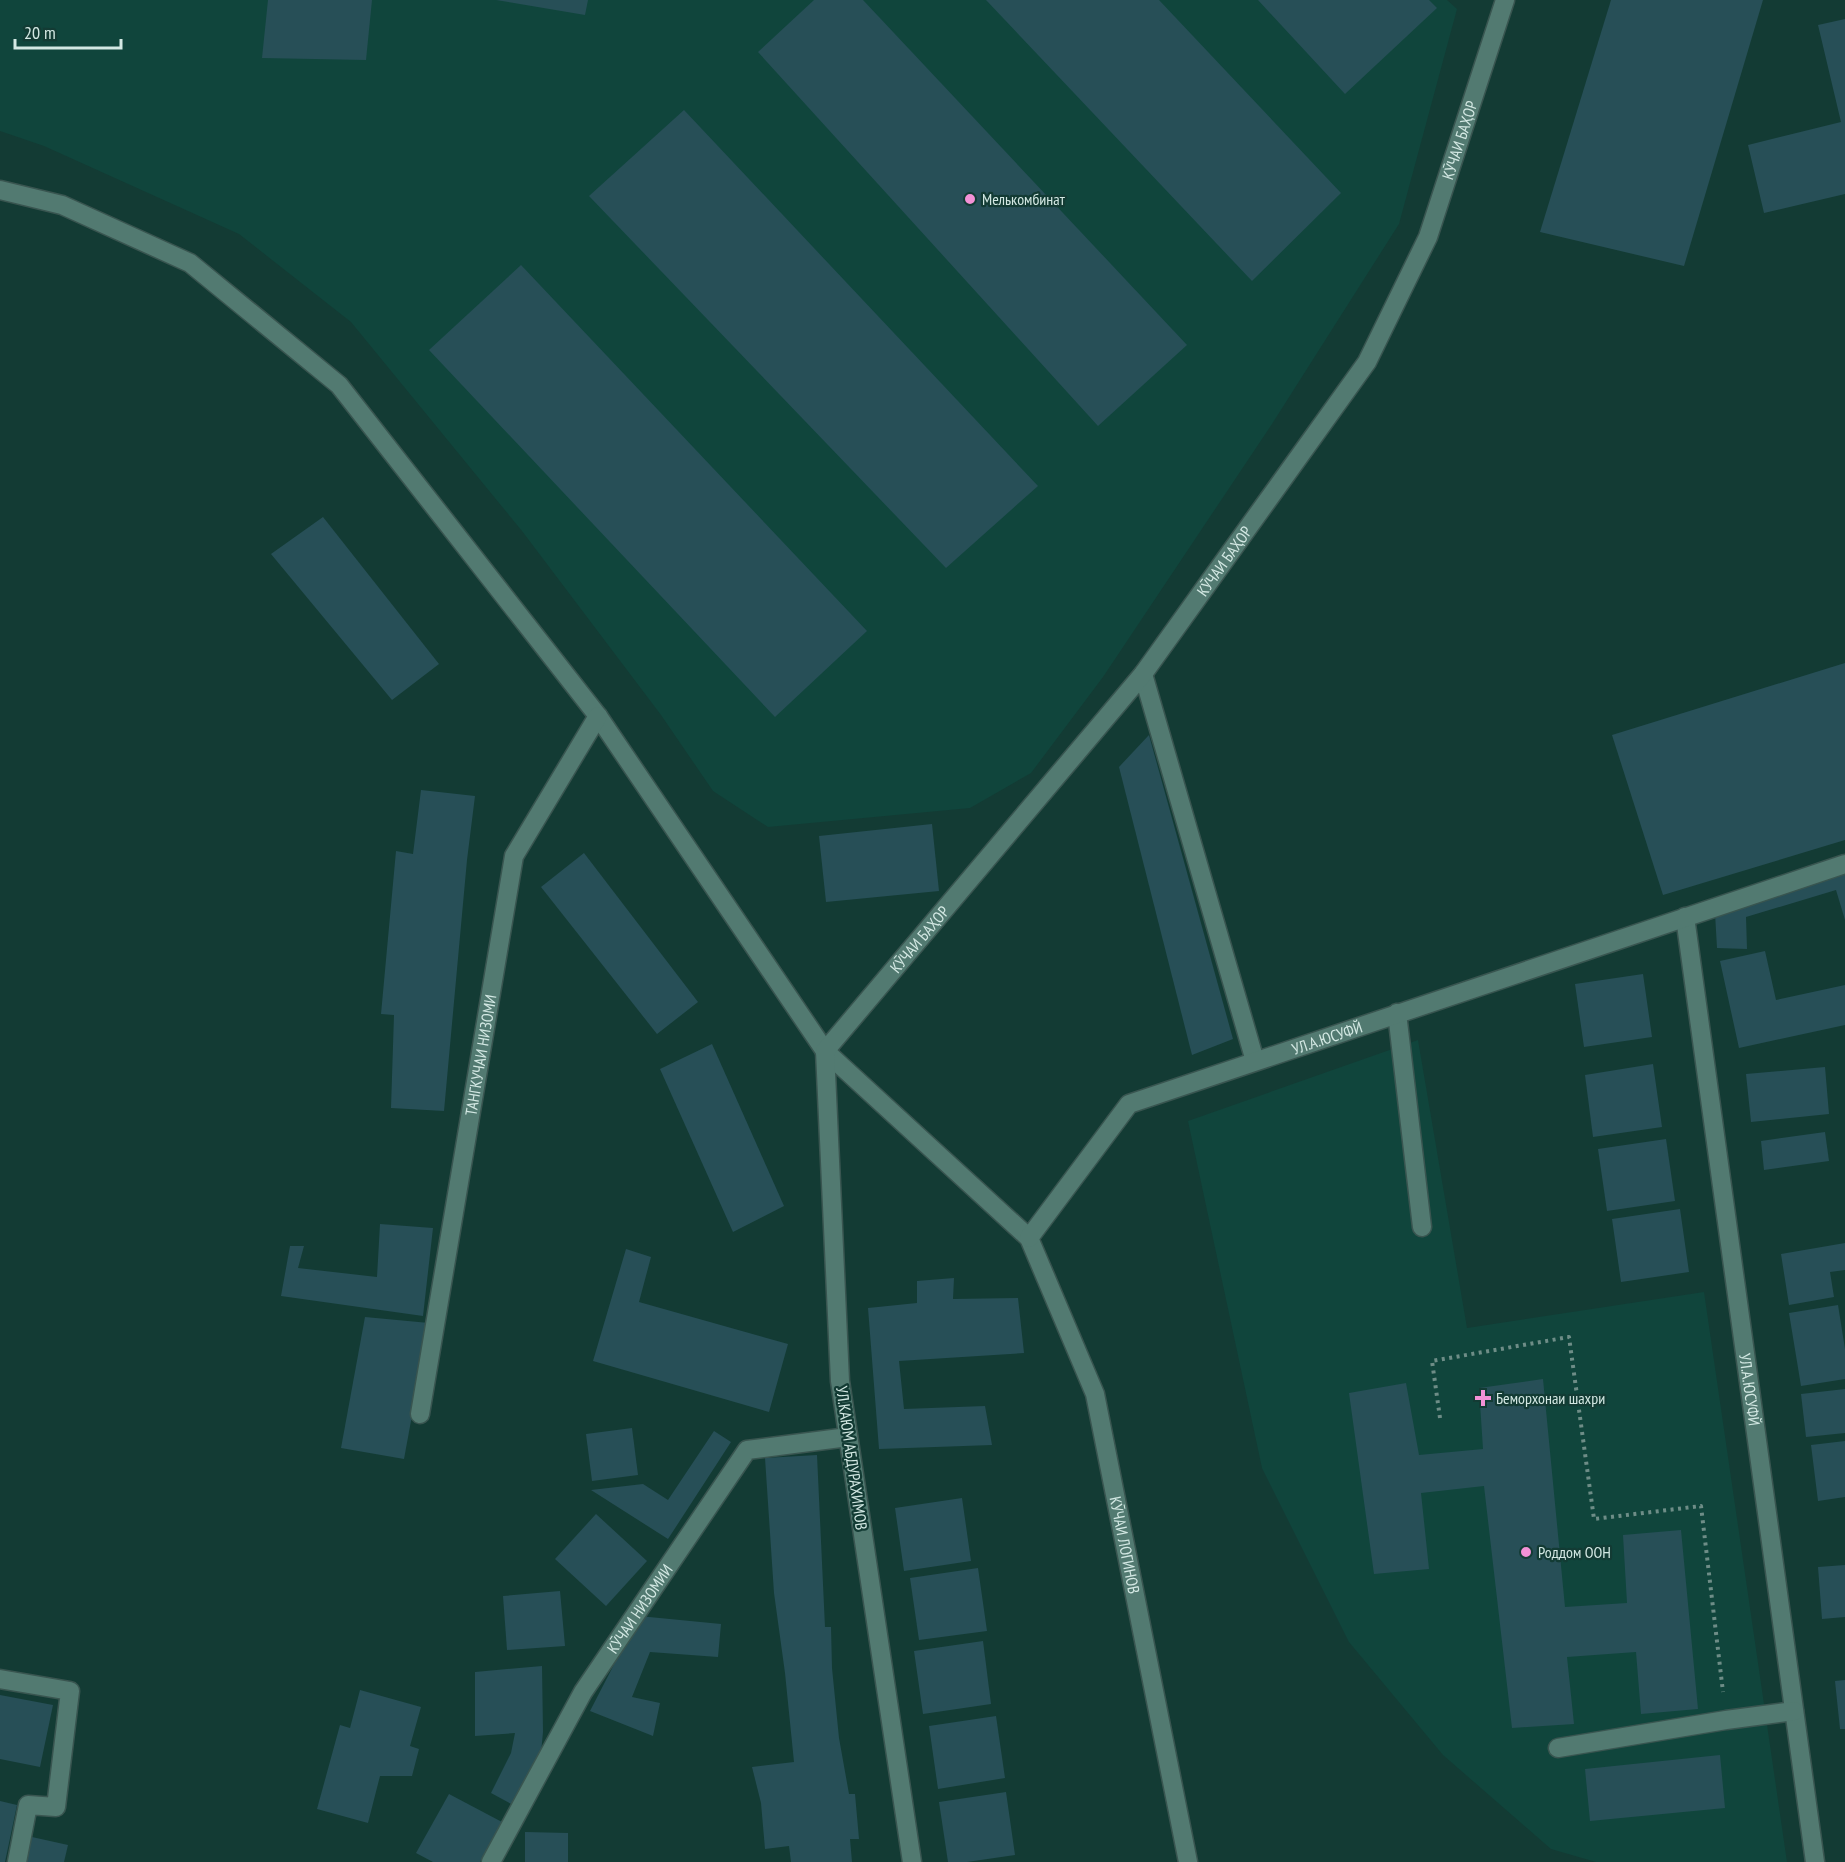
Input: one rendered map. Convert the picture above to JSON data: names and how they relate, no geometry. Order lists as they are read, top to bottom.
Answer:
{
  "streets": {
    "street": [
      "КӮЧАИ БАҲОР",
      "УЛ.А.ЮСУФЙ",
      "ТАНГКУЧАИ НИЗОМИ",
      "УЛ.КАЮМ АБДУРАХИМОВ",
      "КӮЧАИ ЛОГИНОВ",
      "КӮЧАИ НИЗОМИИ"
    ]
  },
  "crossings": [
    ["КӮЧАИ БАҲОР", "УЛ.КАЮМ АБДУРАХИМОВ"],
    ["УЛ.А.ЮСУФЙ", "КӮЧАИ ЛОГИНОВ"],
    ["УЛ.КАЮМ АБДУРАХИМОВ", "КӮЧАИ НИЗОМИИ"]
  ],
  "places": {
    "other": ["Мелькомбинат", "Роддом ООН"],
    "health": ["Беморхонаи шахри"]
  },
  "scale_bar": "20 m"
}
